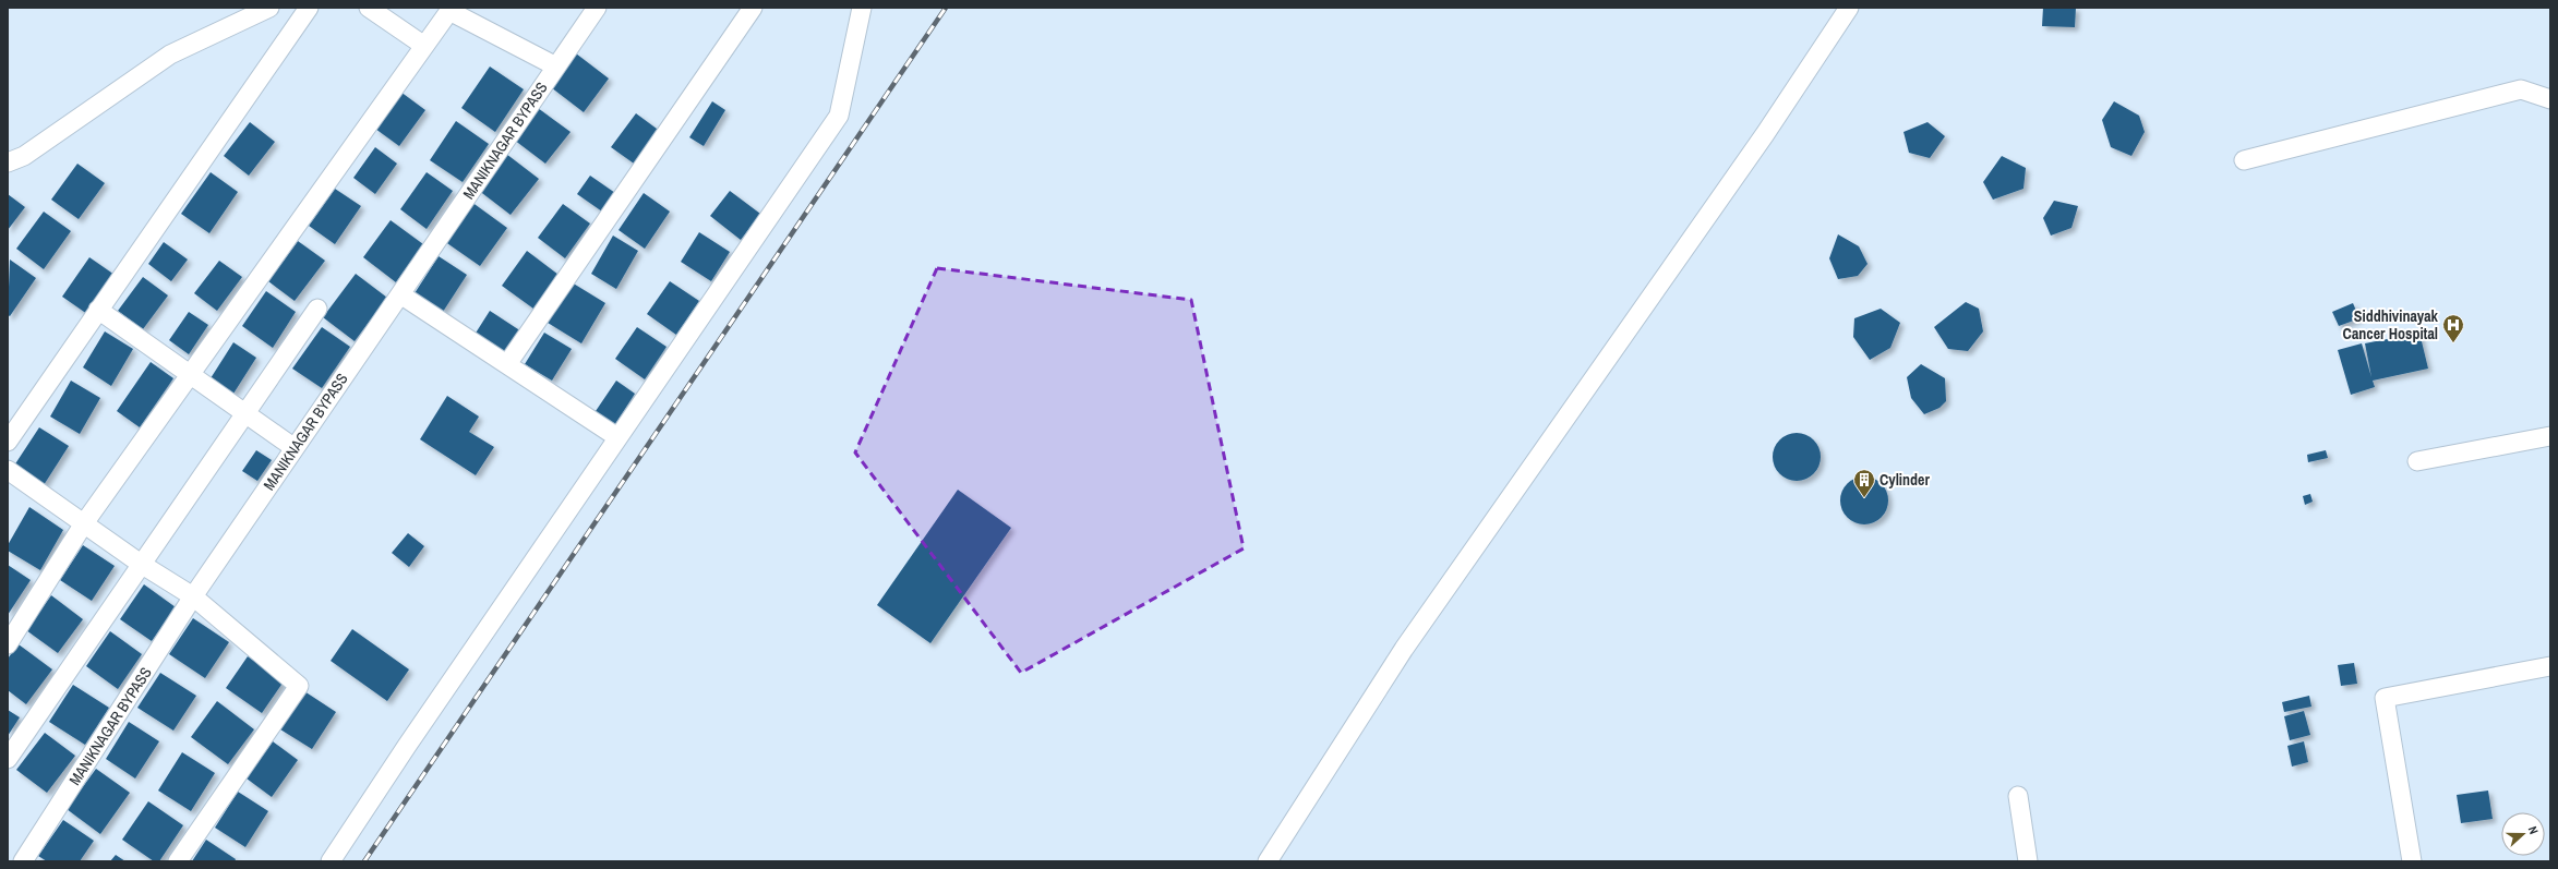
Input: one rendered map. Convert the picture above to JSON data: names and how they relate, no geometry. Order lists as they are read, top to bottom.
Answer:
{
  "streets": {
    "street": ["MANIKNAGAR BYPASS"]
  },
  "places": {
    "hospital": ["Siddhivinayak Cancer Hospital"],
    "building": ["Cylinder"]
  },
  "north": "right"
}
